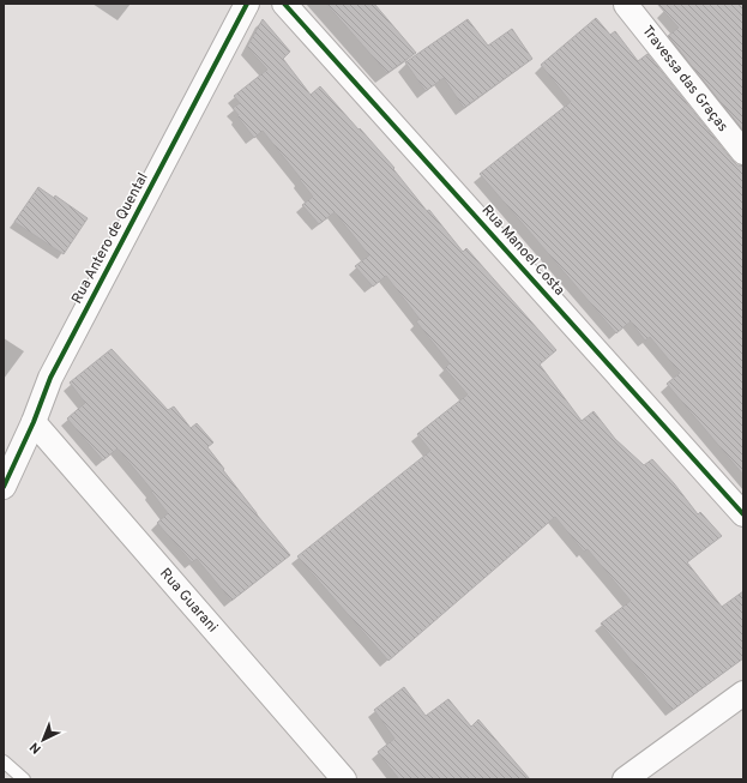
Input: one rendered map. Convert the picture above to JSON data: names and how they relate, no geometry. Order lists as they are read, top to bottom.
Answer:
{
  "streets": {
    "street": [
      "Travessa das Graças",
      "Rua Antero de Quental",
      "Rua Manoel Costa",
      "Rua Guarani"
    ]
  },
  "crossings": [
    ["Rua Antero de Quental", "Rua Guarani"]
  ],
  "north": "bottom left"
}
